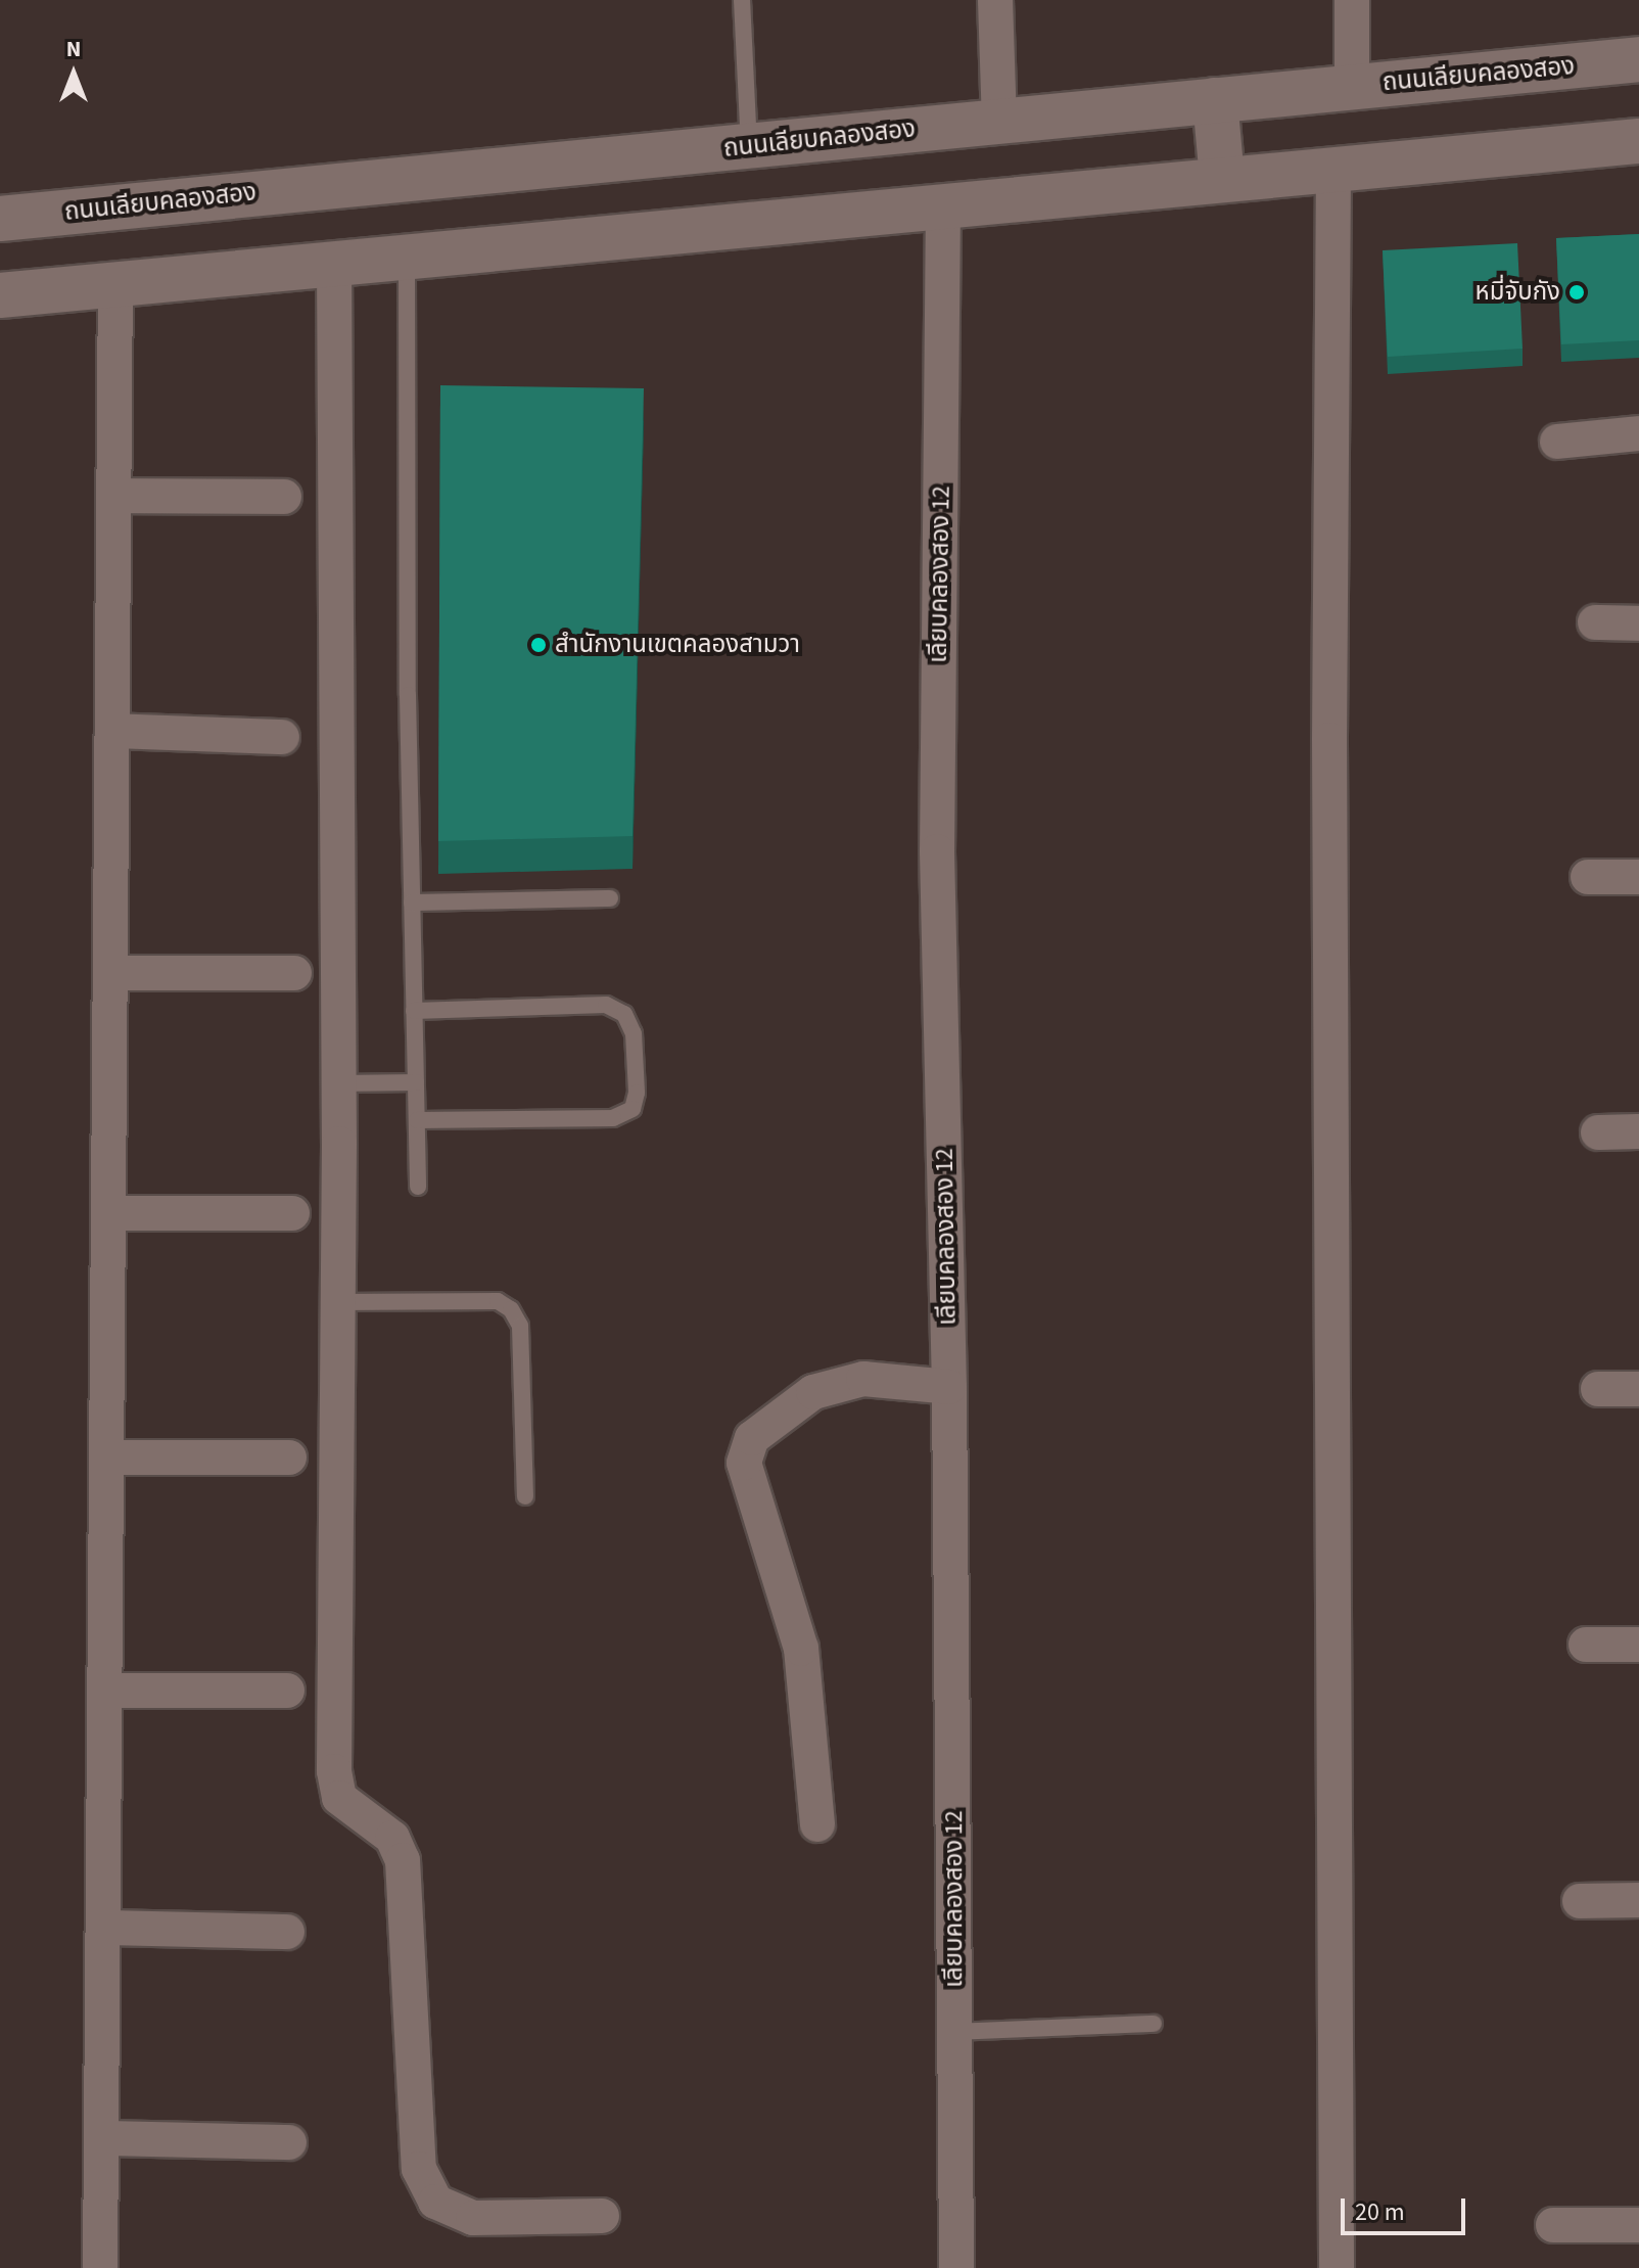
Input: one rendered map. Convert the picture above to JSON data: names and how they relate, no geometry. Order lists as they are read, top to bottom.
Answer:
{
  "streets": {
    "main road": ["ถนนเลียบคลองสอง"],
    "street": ["เลียบคลองสอง 12"]
  },
  "places": ["หมี่จับกัง", "สำนักงานเขตคลองสามวา"],
  "scale_bar": "20 m",
  "north": "top"
}
